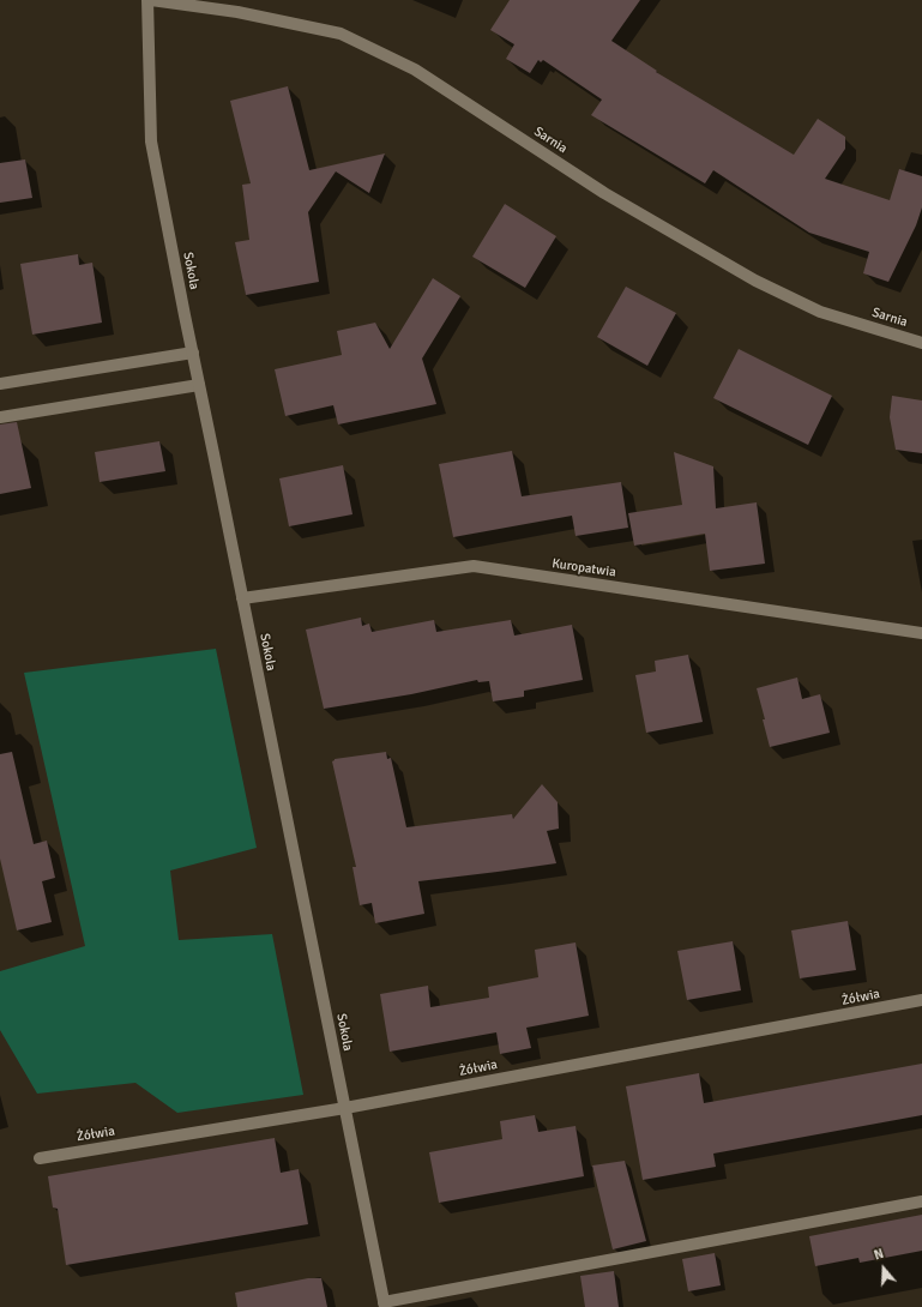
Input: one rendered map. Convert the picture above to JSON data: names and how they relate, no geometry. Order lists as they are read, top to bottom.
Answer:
{
  "streets": {
    "street": [
      "Sarnia",
      "Sokola",
      "Kuropatwia",
      "Żółwia"
    ]
  },
  "crossings": [
    ["Sokola", "Kuropatwia"],
    ["Sokola", "Żółwia"]
  ],
  "north": "top"
}
